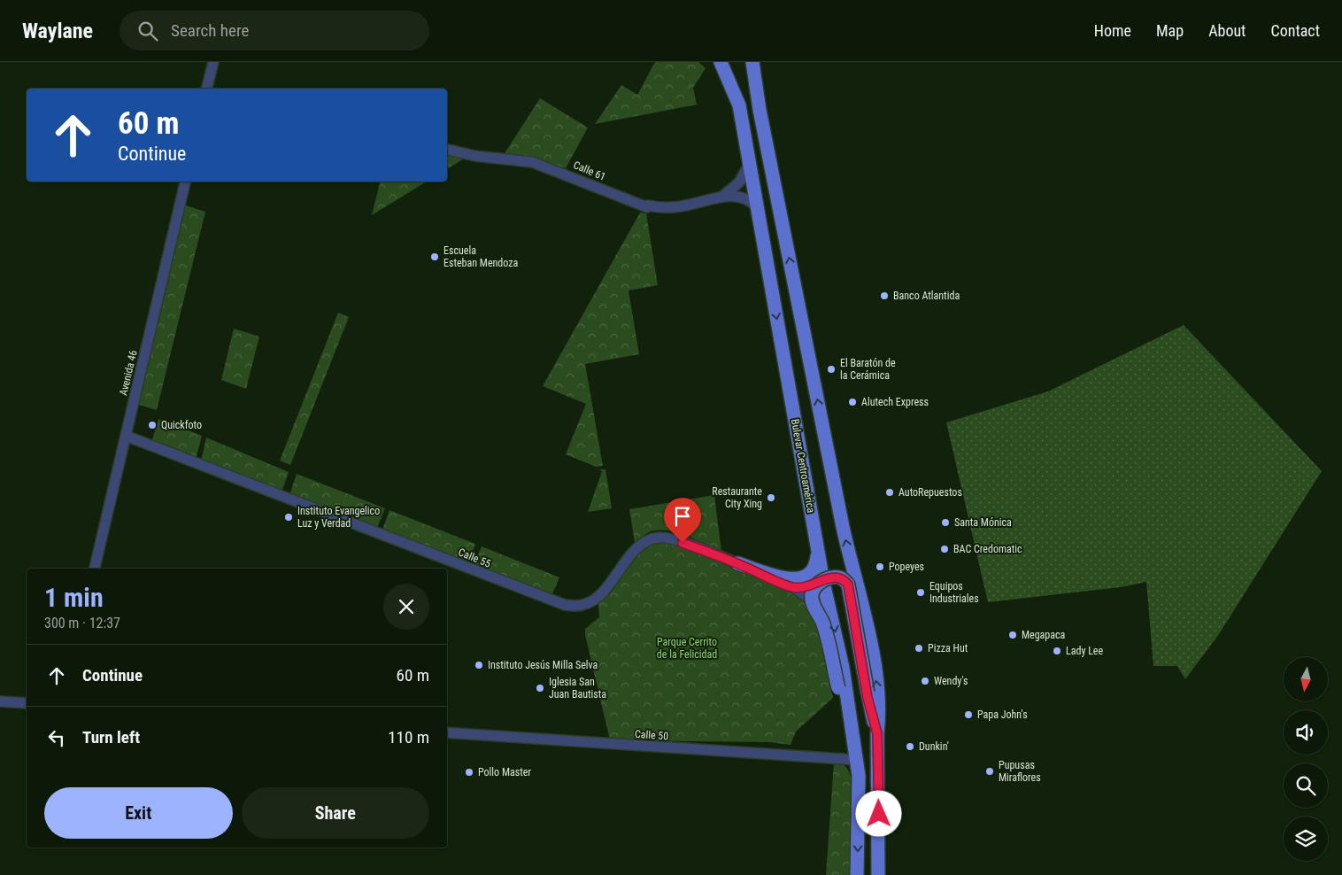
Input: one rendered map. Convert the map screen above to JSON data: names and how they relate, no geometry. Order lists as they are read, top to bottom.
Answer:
{
  "streets": {
    "main road": ["Bulevar Centroamérica"],
    "street": [
      "Calle 61",
      "Avenida 46",
      "Calle 55",
      "Calle 50"
    ]
  },
  "crossings": [
    ["Calle 61", "Bulevar Centroamérica"],
    ["Avenida 46", "Calle 55"],
    ["Bulevar Centroamérica", "Calle 50"]
  ],
  "parks": ["Parque Cerrito de la Felicidad"],
  "places": [
    "Escuela Esteban Mendoza",
    "Banco Atlantida",
    "El Baratón de la Cerámica",
    "Alutech Express",
    "Quickfoto",
    "AutoRepuestos",
    "Restaurante City Xing",
    "Instituto Evangelico Luz y Verdad",
    "Santa Mónica",
    "BAC Credomatic",
    "Popeyes",
    "Equipos Industriales",
    "Megapaca",
    "Pizza Hut",
    "Lady Lee",
    "Instituto Jesús Milla Selva",
    "Wendy's",
    "Iglesia San Juan Bautista",
    "Papa John's",
    "Dunkin'",
    "Pupusas Miraflores",
    "Pollo Master"
  ],
  "north": "bottom",
  "page": {
    "header": "Waylane",
    "search": "Search here",
    "nav": [
      "Home",
      "Map",
      "About",
      "Contact"
    ],
    "turn": ["60 m", "Continue"],
    "heading": ["1 min", "300 m · 12:37"],
    "list": [
      {
        "name": "Continue",
        "value": "60 m"
      },
      {
        "name": "Turn left",
        "value": "110 m"
      }
    ],
    "buttons": ["Exit", "Share"]
  }
}
